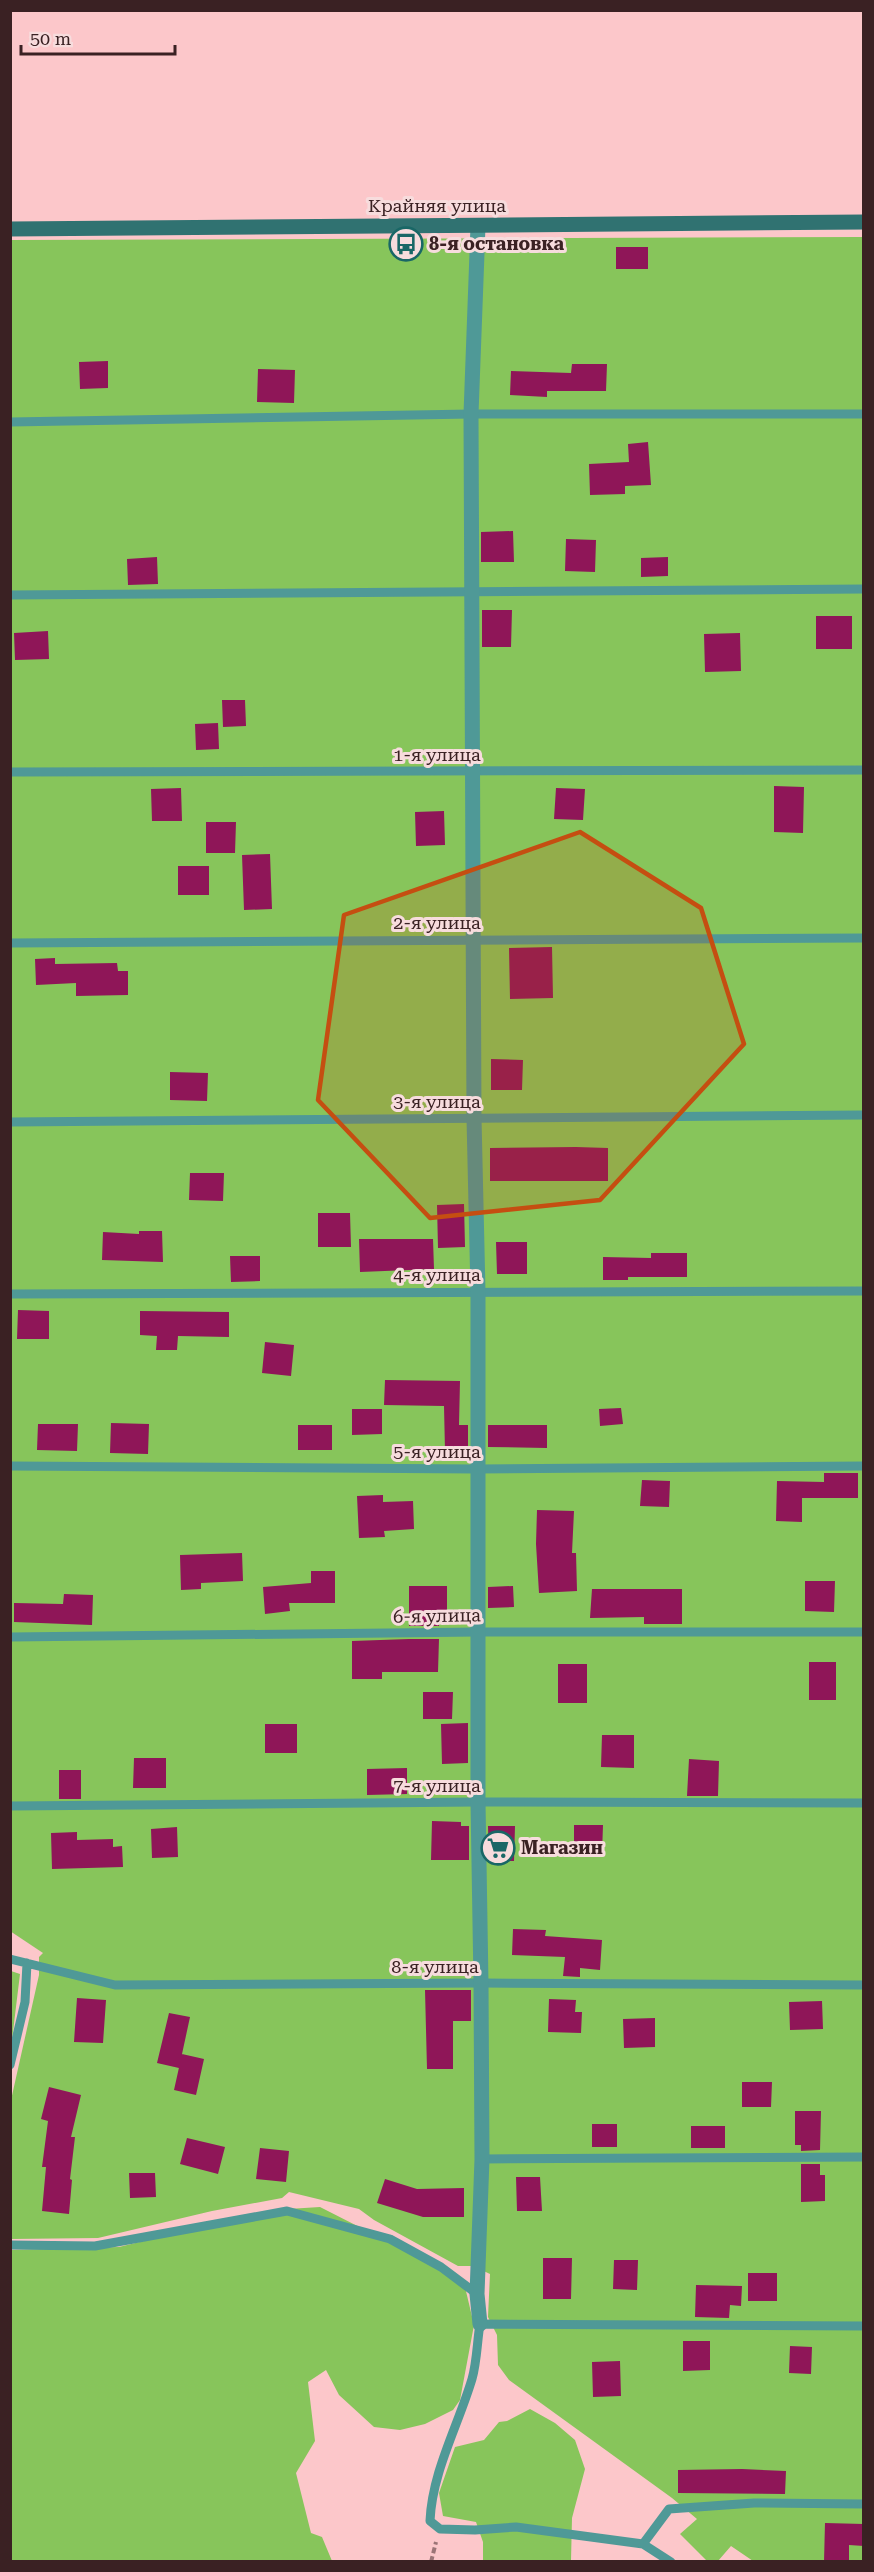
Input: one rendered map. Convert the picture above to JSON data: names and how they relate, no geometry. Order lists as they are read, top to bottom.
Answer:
{
  "streets": {
    "main road": ["Крайняя улица"],
    "lane": [
      "1-я улица",
      "2-я улица",
      "3-я улица",
      "4-я улица",
      "5-я улица",
      "6-я улица",
      "7-я улица",
      "8-я улица"
    ]
  },
  "places": {
    "bus stop": ["8-я остановка"],
    "supermarket": ["Магазин"]
  },
  "scale_bar": "50 m"
}
